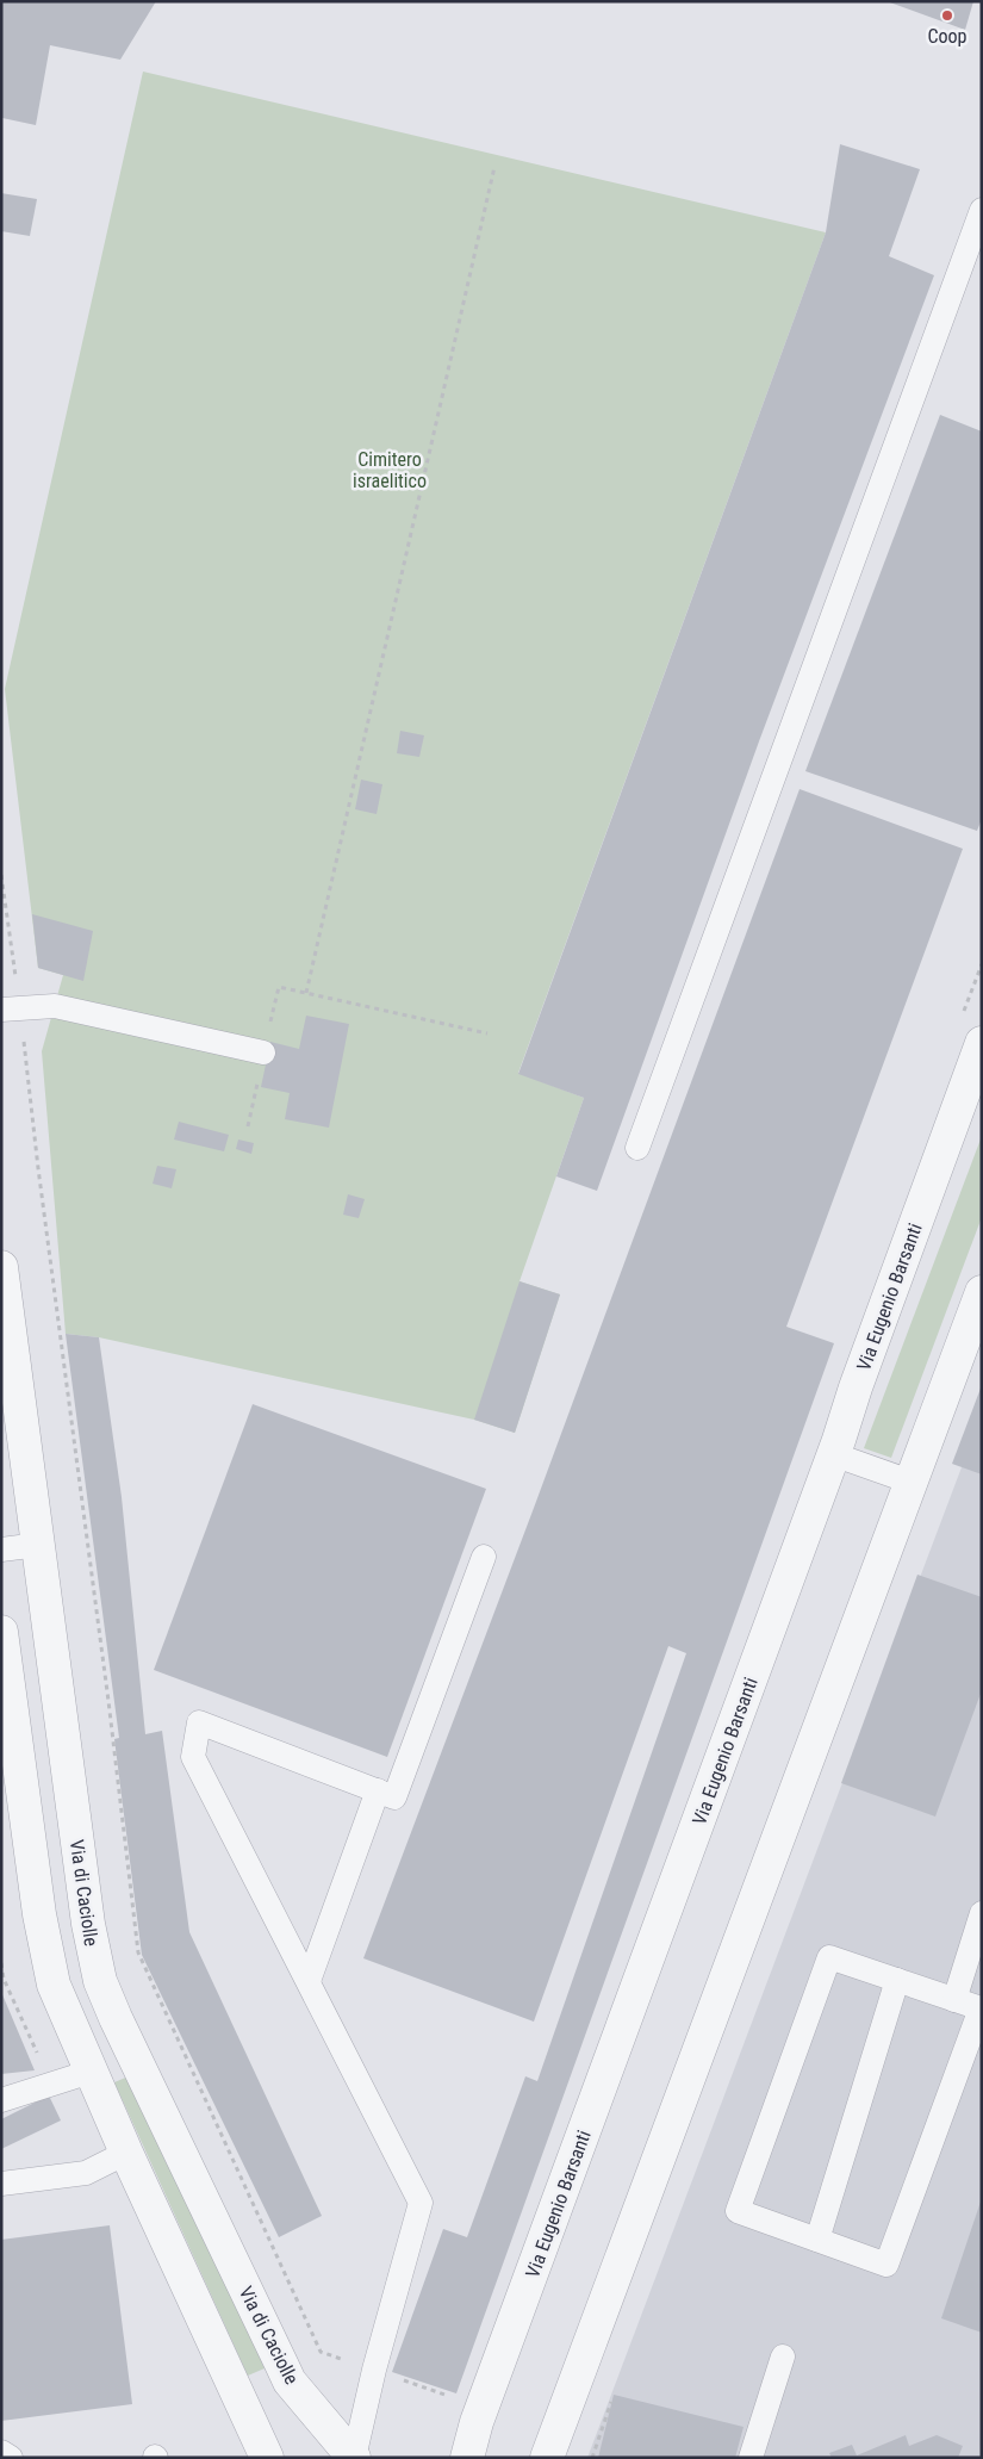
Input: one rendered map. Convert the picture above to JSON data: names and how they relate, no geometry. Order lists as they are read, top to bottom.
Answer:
{
  "streets": {
    "street": ["Via Eugenio Barsanti", "Via di Caciolle"]
  },
  "parks": ["Cimitero israelitico"],
  "places": ["Coop"]
}
